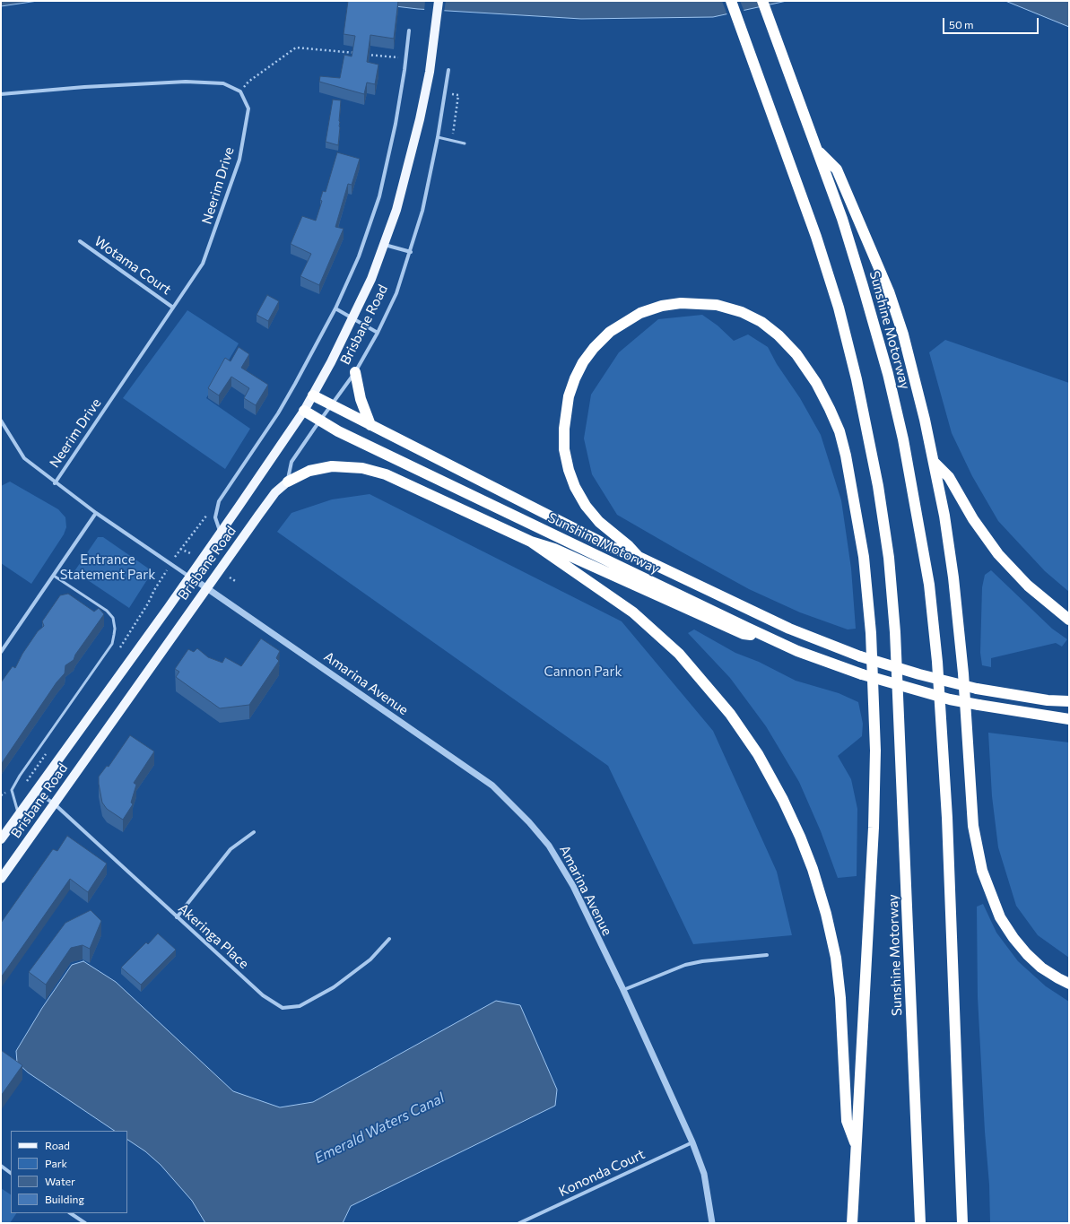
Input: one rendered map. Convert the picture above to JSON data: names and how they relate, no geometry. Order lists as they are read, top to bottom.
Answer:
{
  "streets": {
    "highway": ["Sunshine Motorway"],
    "main road": ["Brisbane Road"],
    "street": [
      "Neerim Drive",
      "Wotama Court",
      "Amarina Avenue",
      "Akeringa Place",
      "Kononda Court"
    ]
  },
  "crossings": [
    ["Neerim Drive", "Wotama Court"],
    ["Neerim Drive", "Brisbane Road"],
    ["Neerim Drive", "Amarina Avenue"],
    ["Brisbane Road", "Sunshine Motorway"],
    ["Brisbane Road", "Amarina Avenue"],
    ["Brisbane Road", "Akeringa Place"],
    ["Amarina Avenue", "Kononda Court"]
  ],
  "water": ["Emerald Waters Canal"],
  "parks": ["Entrance Statement Park", "Cannon Park"],
  "legend": [
    "Road",
    "Park",
    "Water",
    "Building"
  ],
  "scale_bar": "50 m"
}
